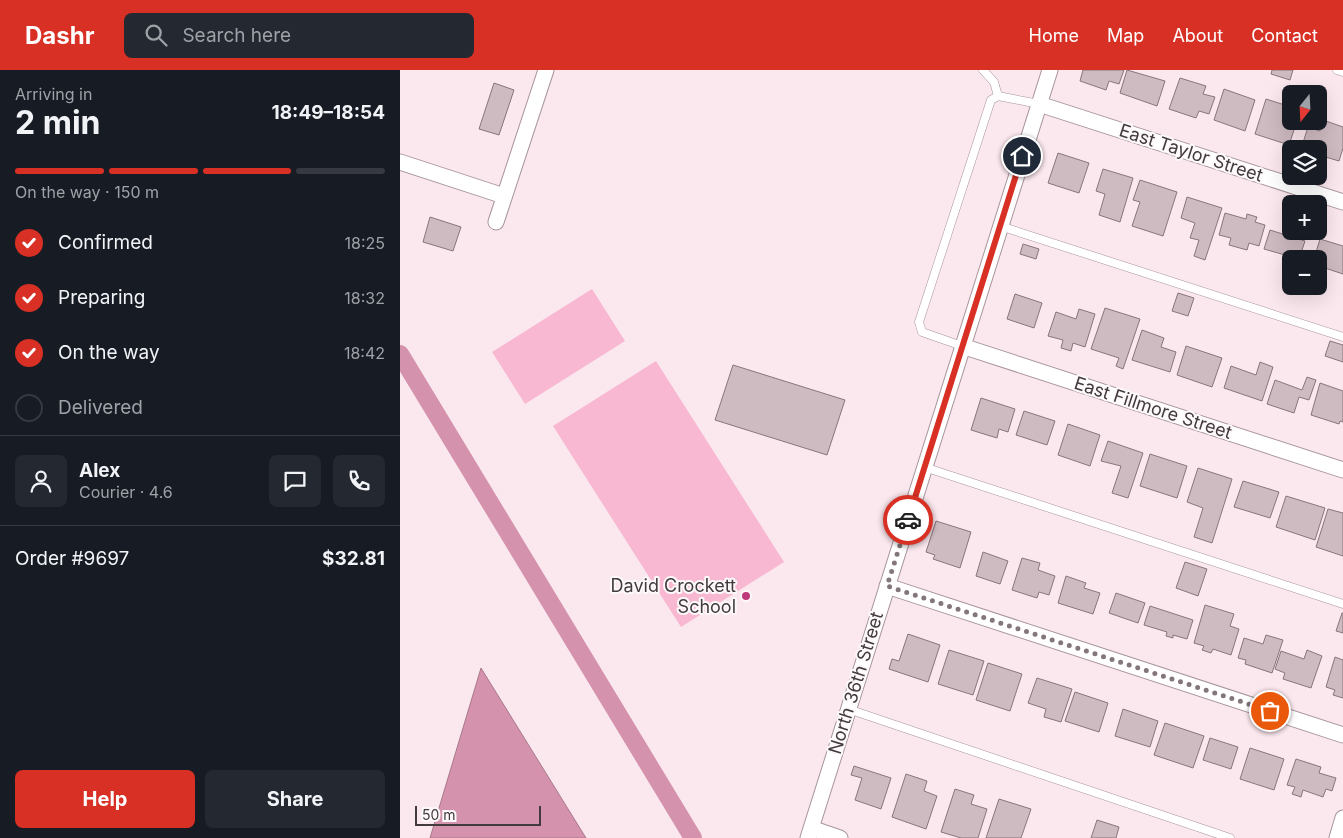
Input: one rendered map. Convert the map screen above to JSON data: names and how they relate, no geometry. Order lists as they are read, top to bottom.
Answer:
{
  "streets": {
    "street": ["East Taylor Street", "East Fillmore Street", "North 36th Street"]
  },
  "crossings": [
    ["East Taylor Street", "North 36th Street"],
    ["East Fillmore Street", "North 36th Street"]
  ],
  "places": ["David Crockett School"],
  "scale_bar": "50 m",
  "north": "bottom",
  "page": {
    "header": "Dashr",
    "search": "Search here",
    "nav": [
      "Home",
      "Map",
      "About",
      "Contact"
    ],
    "heading": ["2 min", "Arriving in", "18:49–18:54"],
    "panel": [
      "Alex",
      "Courier · 4.6",
      "Order #9697",
      "$32.81"
    ],
    "map_buttons": ["+", "−"],
    "bar": "On the way · 150 m",
    "list": [
      ["Confirmed", "18:25"],
      ["Preparing", "18:32"],
      ["On the way", "18:42"],
      "Delivered"
    ],
    "buttons": ["Help", "Share"],
    "scale": "50 m"
  }
}
